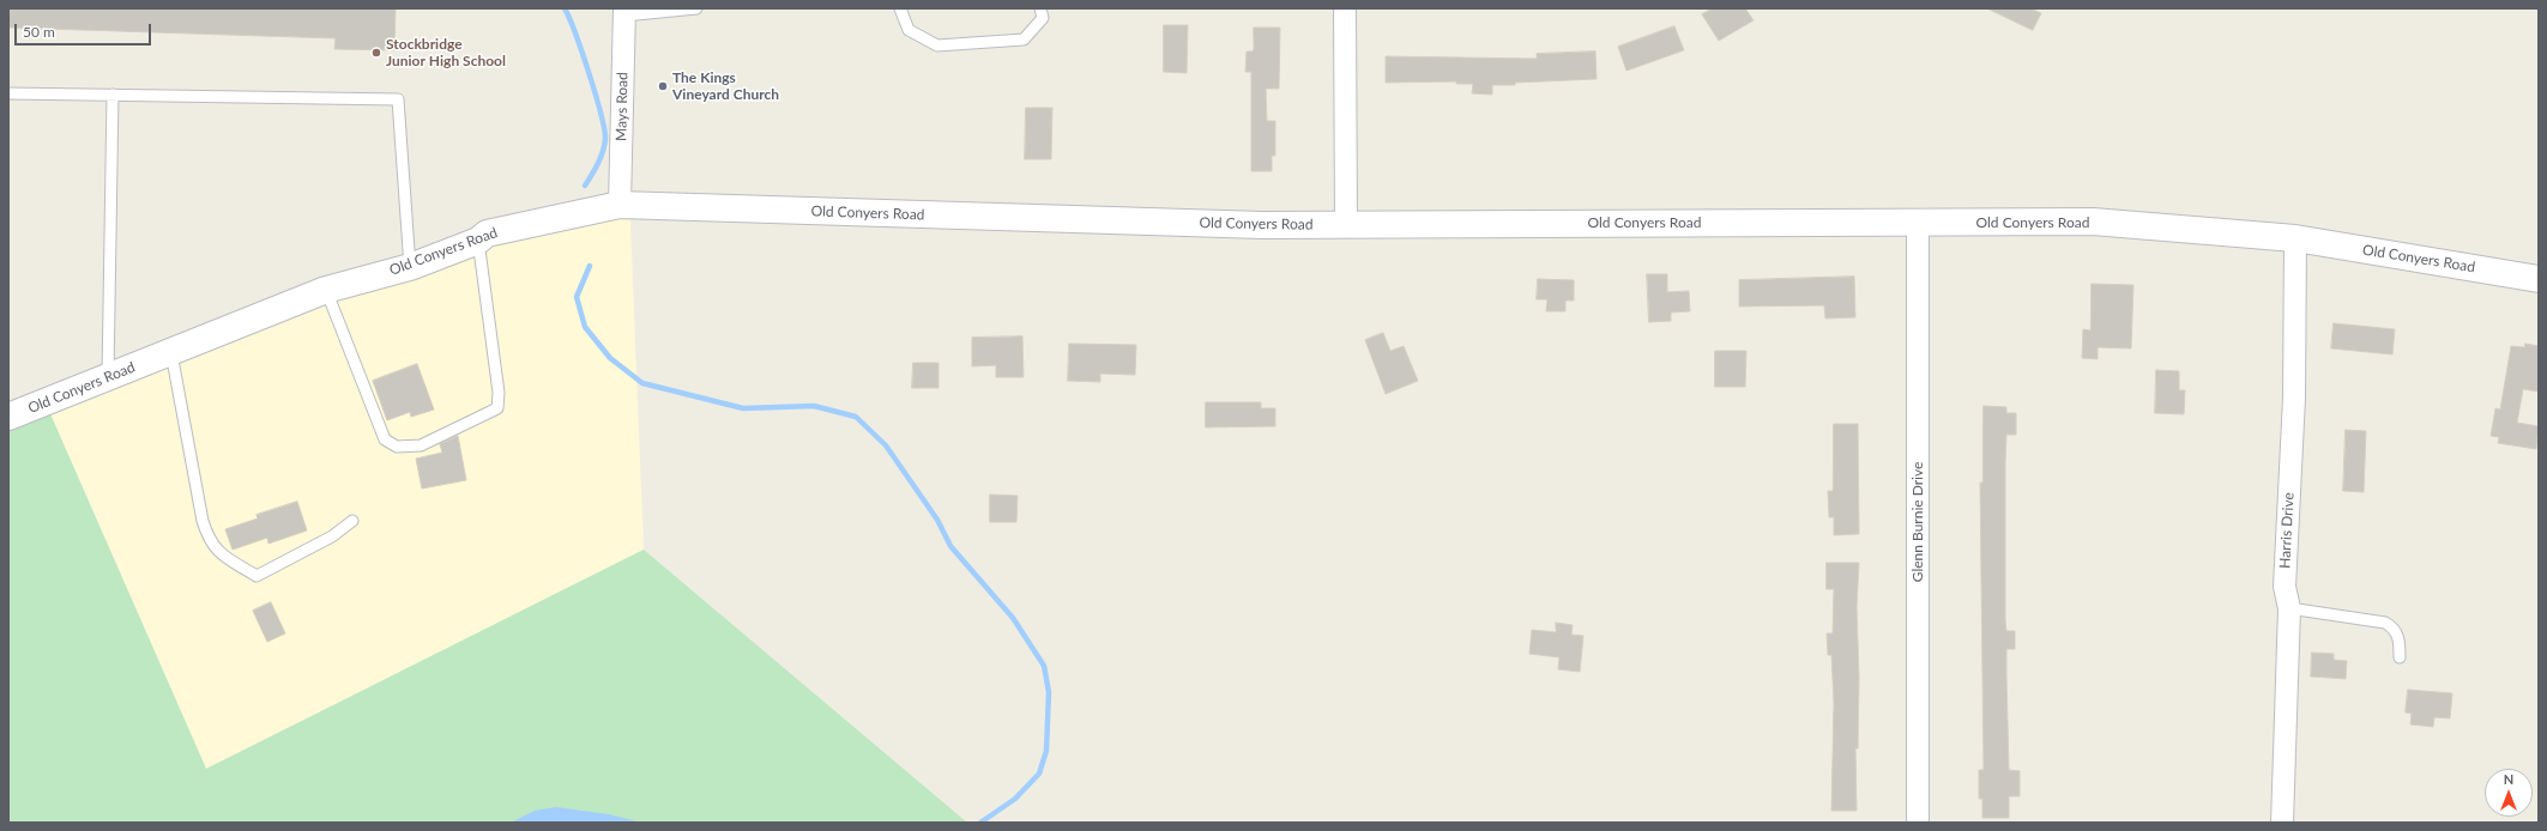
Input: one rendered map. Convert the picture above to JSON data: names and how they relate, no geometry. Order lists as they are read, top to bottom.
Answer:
{
  "streets": {
    "street": [
      "Mays Road",
      "Old Conyers Road",
      "Glenn Burnie Drive",
      "Harris Drive"
    ]
  },
  "crossings": [
    ["Mays Road", "Old Conyers Road"],
    ["Old Conyers Road", "Glenn Burnie Drive"],
    ["Old Conyers Road", "Harris Drive"]
  ],
  "places": ["Stockbridge Junior High School", "The Kings Vineyard Church"],
  "scale_bar": "50 m",
  "north": "top"
}
